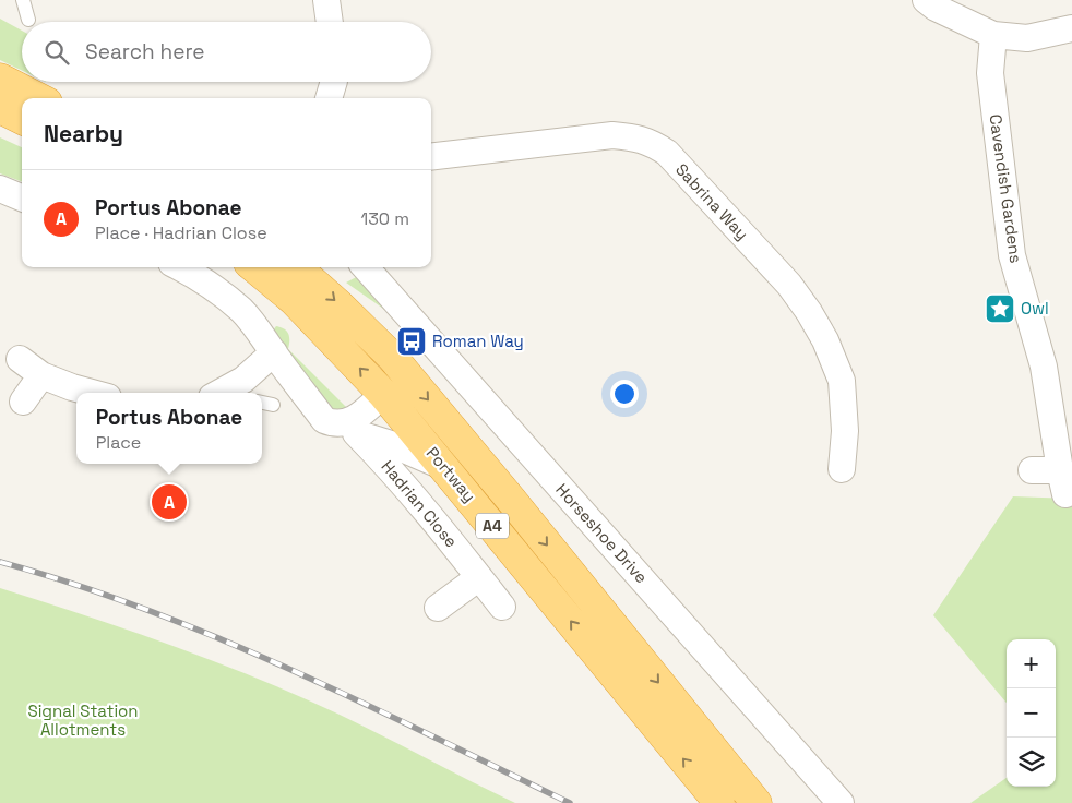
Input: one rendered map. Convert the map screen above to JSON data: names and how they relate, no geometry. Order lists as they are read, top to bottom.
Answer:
{
  "streets": {
    "highway": ["Portway", "A4"],
    "street": [
      "Cavendish Gardens",
      "Sabrina Way",
      "Hadrian Close",
      "Horseshoe Drive"
    ]
  },
  "crossings": [
    ["Portway", "Hadrian Close"]
  ],
  "parks": ["Signal Station Allotments"],
  "places": {
    "place": ["Owl"],
    "bus stop": ["Roman Way"]
  },
  "page": {
    "search": "Search here",
    "heading": "Nearby",
    "list": [
      {
        "mark": "A",
        "name": "Portus Abonae",
        "note": "Place · Hadrian Close",
        "value": "130 m"
      }
    ],
    "popup": ["Portus Abonae", "Place"],
    "pins": "A",
    "map_buttons": ["+", "−"]
  }
}
